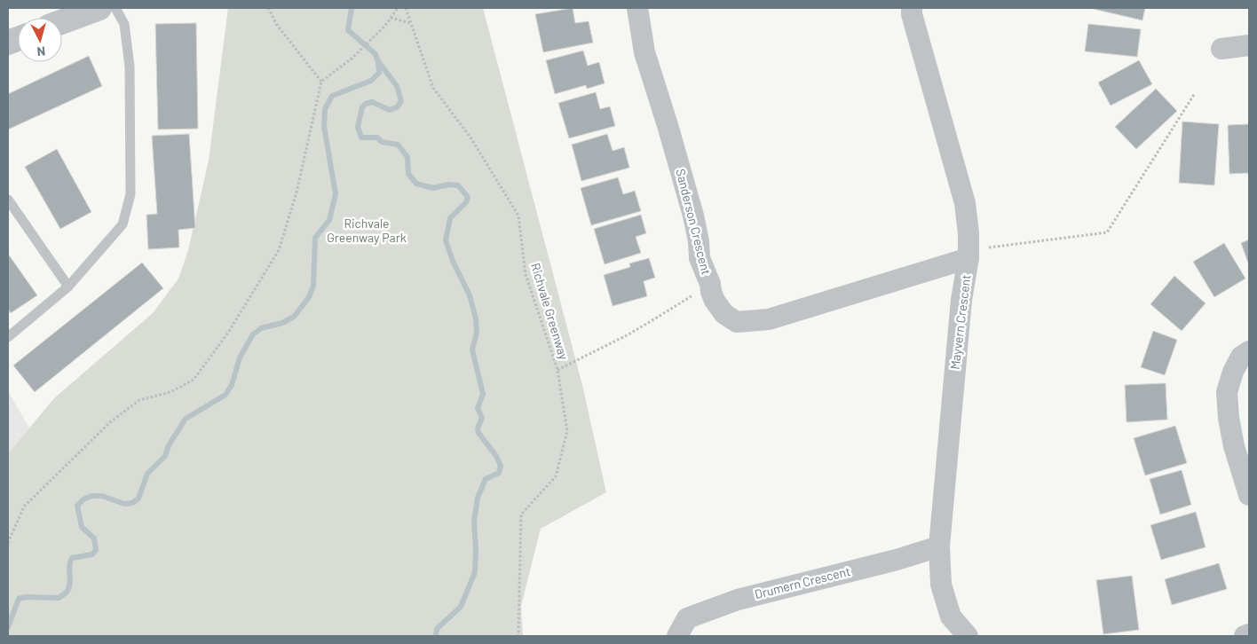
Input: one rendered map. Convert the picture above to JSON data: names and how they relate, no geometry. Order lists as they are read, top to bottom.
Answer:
{
  "streets": {
    "street": ["Sanderson Crescent", "Mayvern Crescent", "Drumern Crescent"],
    "path": ["Richvale Greenway"]
  },
  "crossings": [
    ["Sanderson Crescent", "Mayvern Crescent"],
    ["Mayvern Crescent", "Drumern Crescent"]
  ],
  "parks": ["Richvale Greenway Park"],
  "north": "bottom"
}
